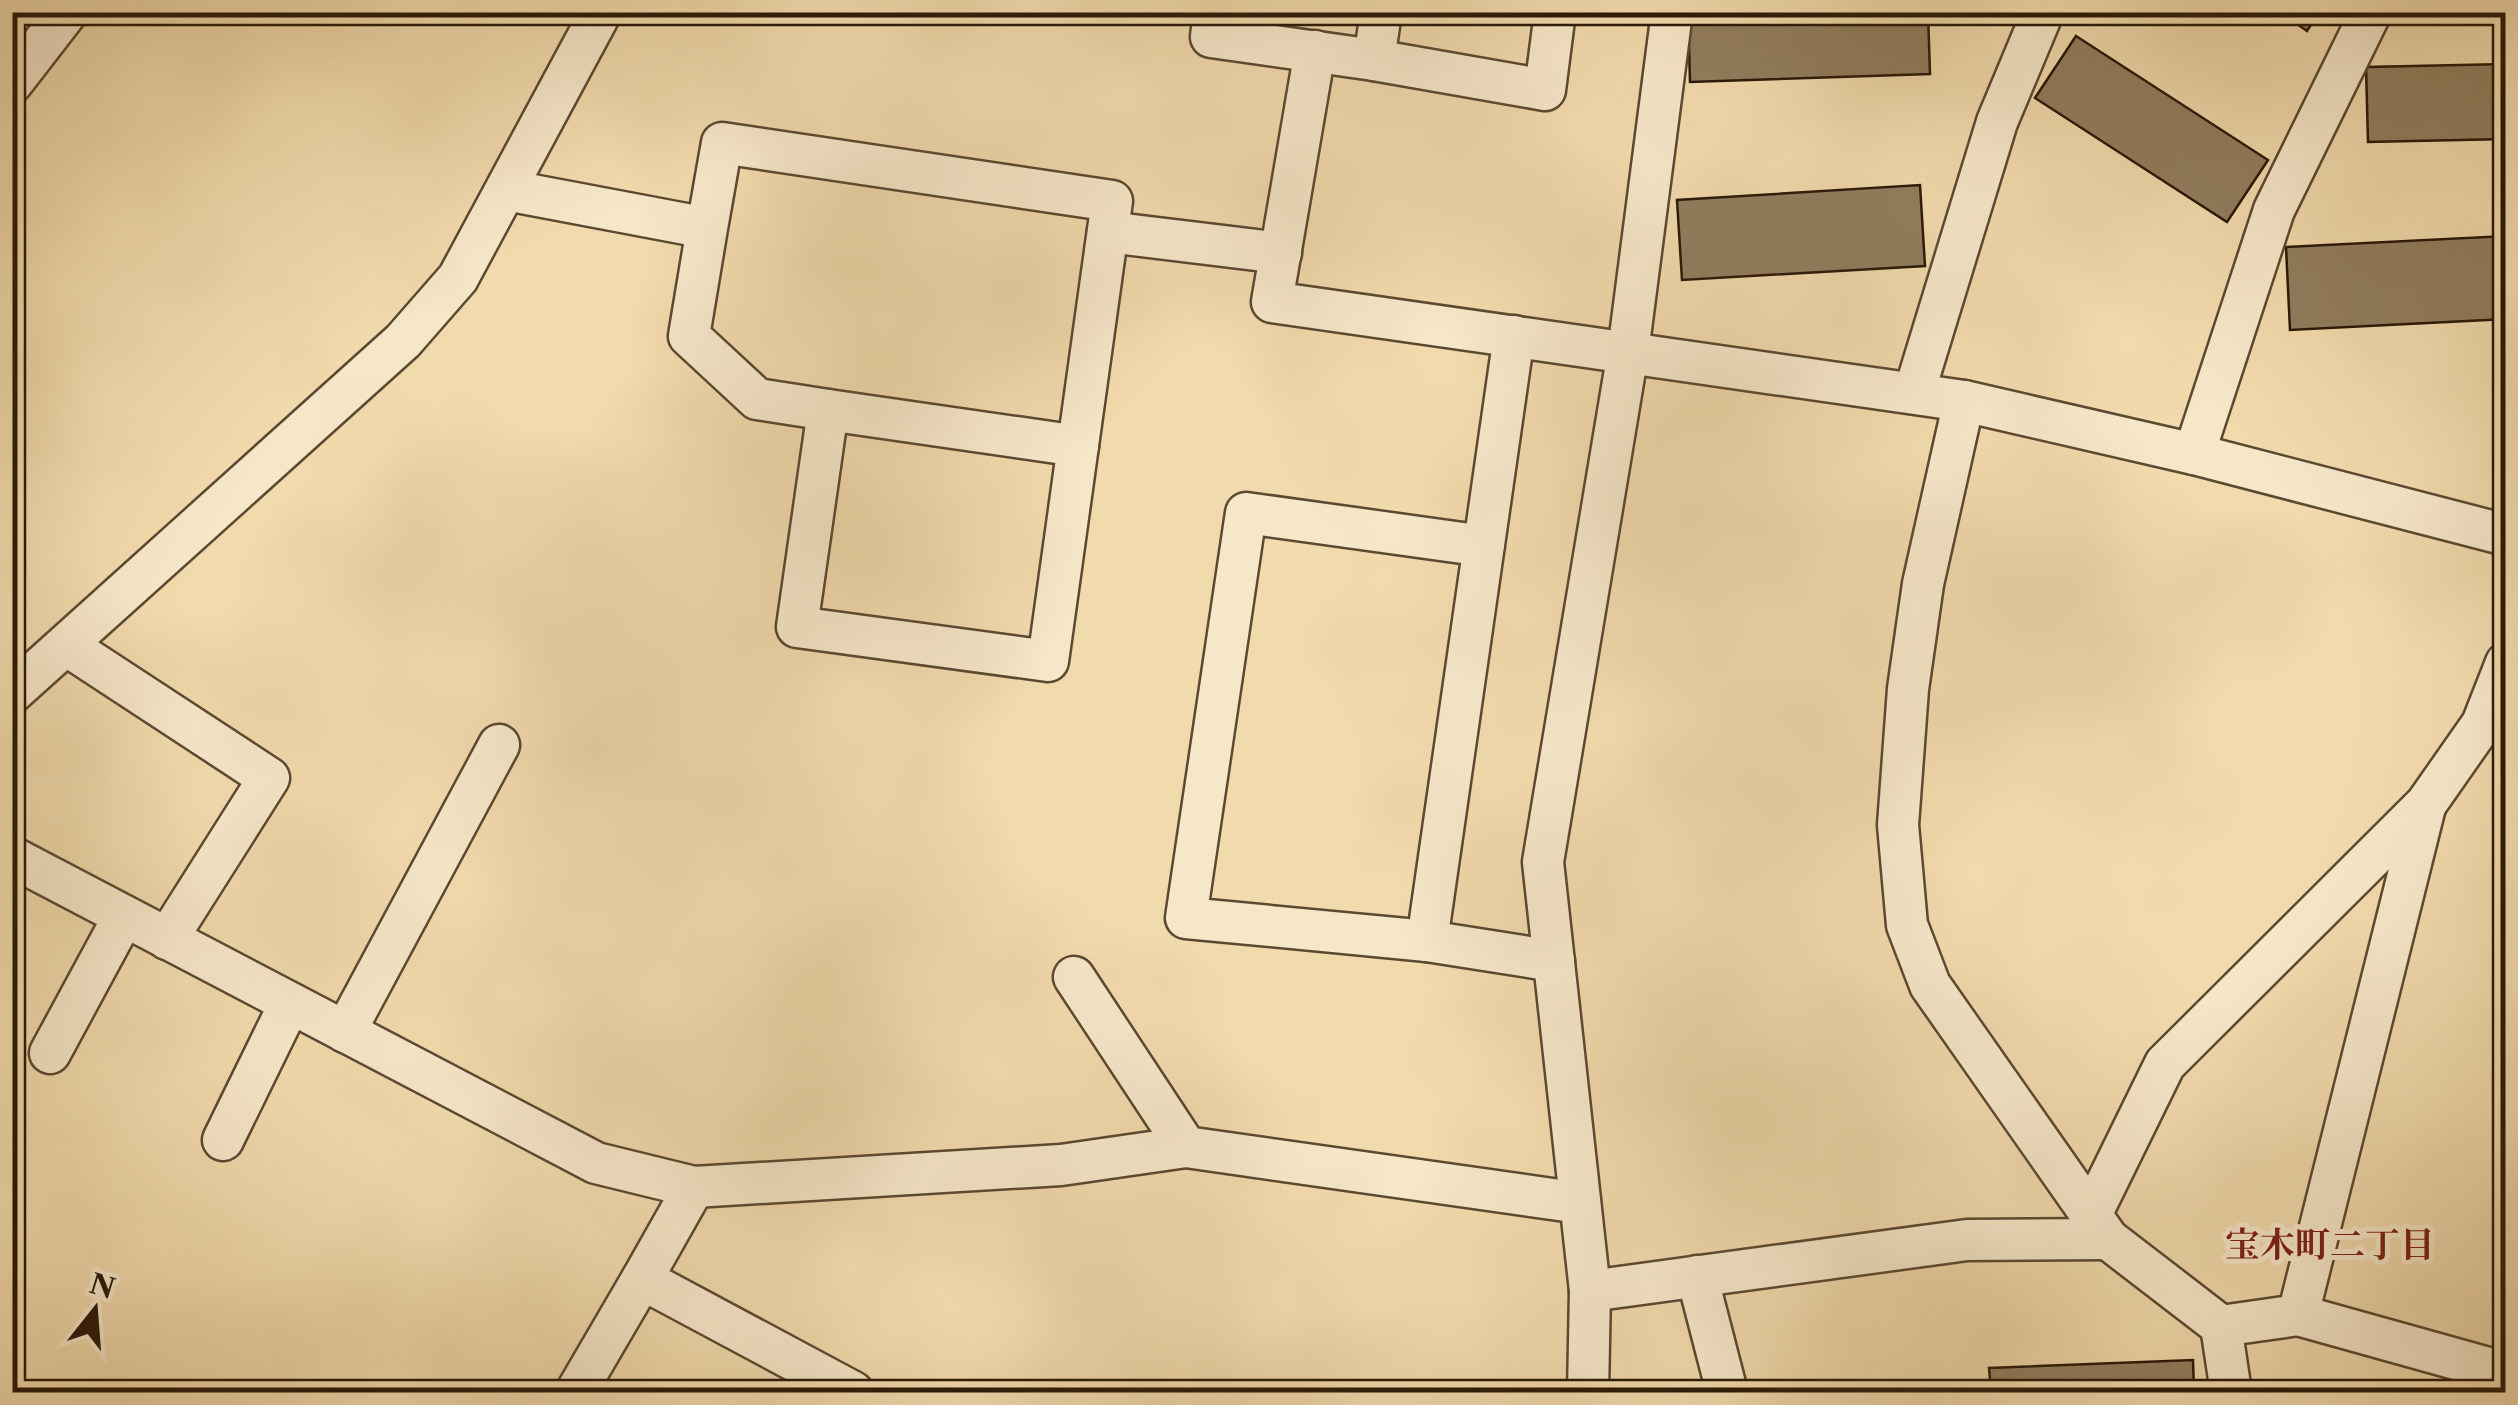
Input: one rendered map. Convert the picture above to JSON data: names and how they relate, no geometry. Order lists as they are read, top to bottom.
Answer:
{
  "districts": ["宝木町二丁目"],
  "north": "top"
}
